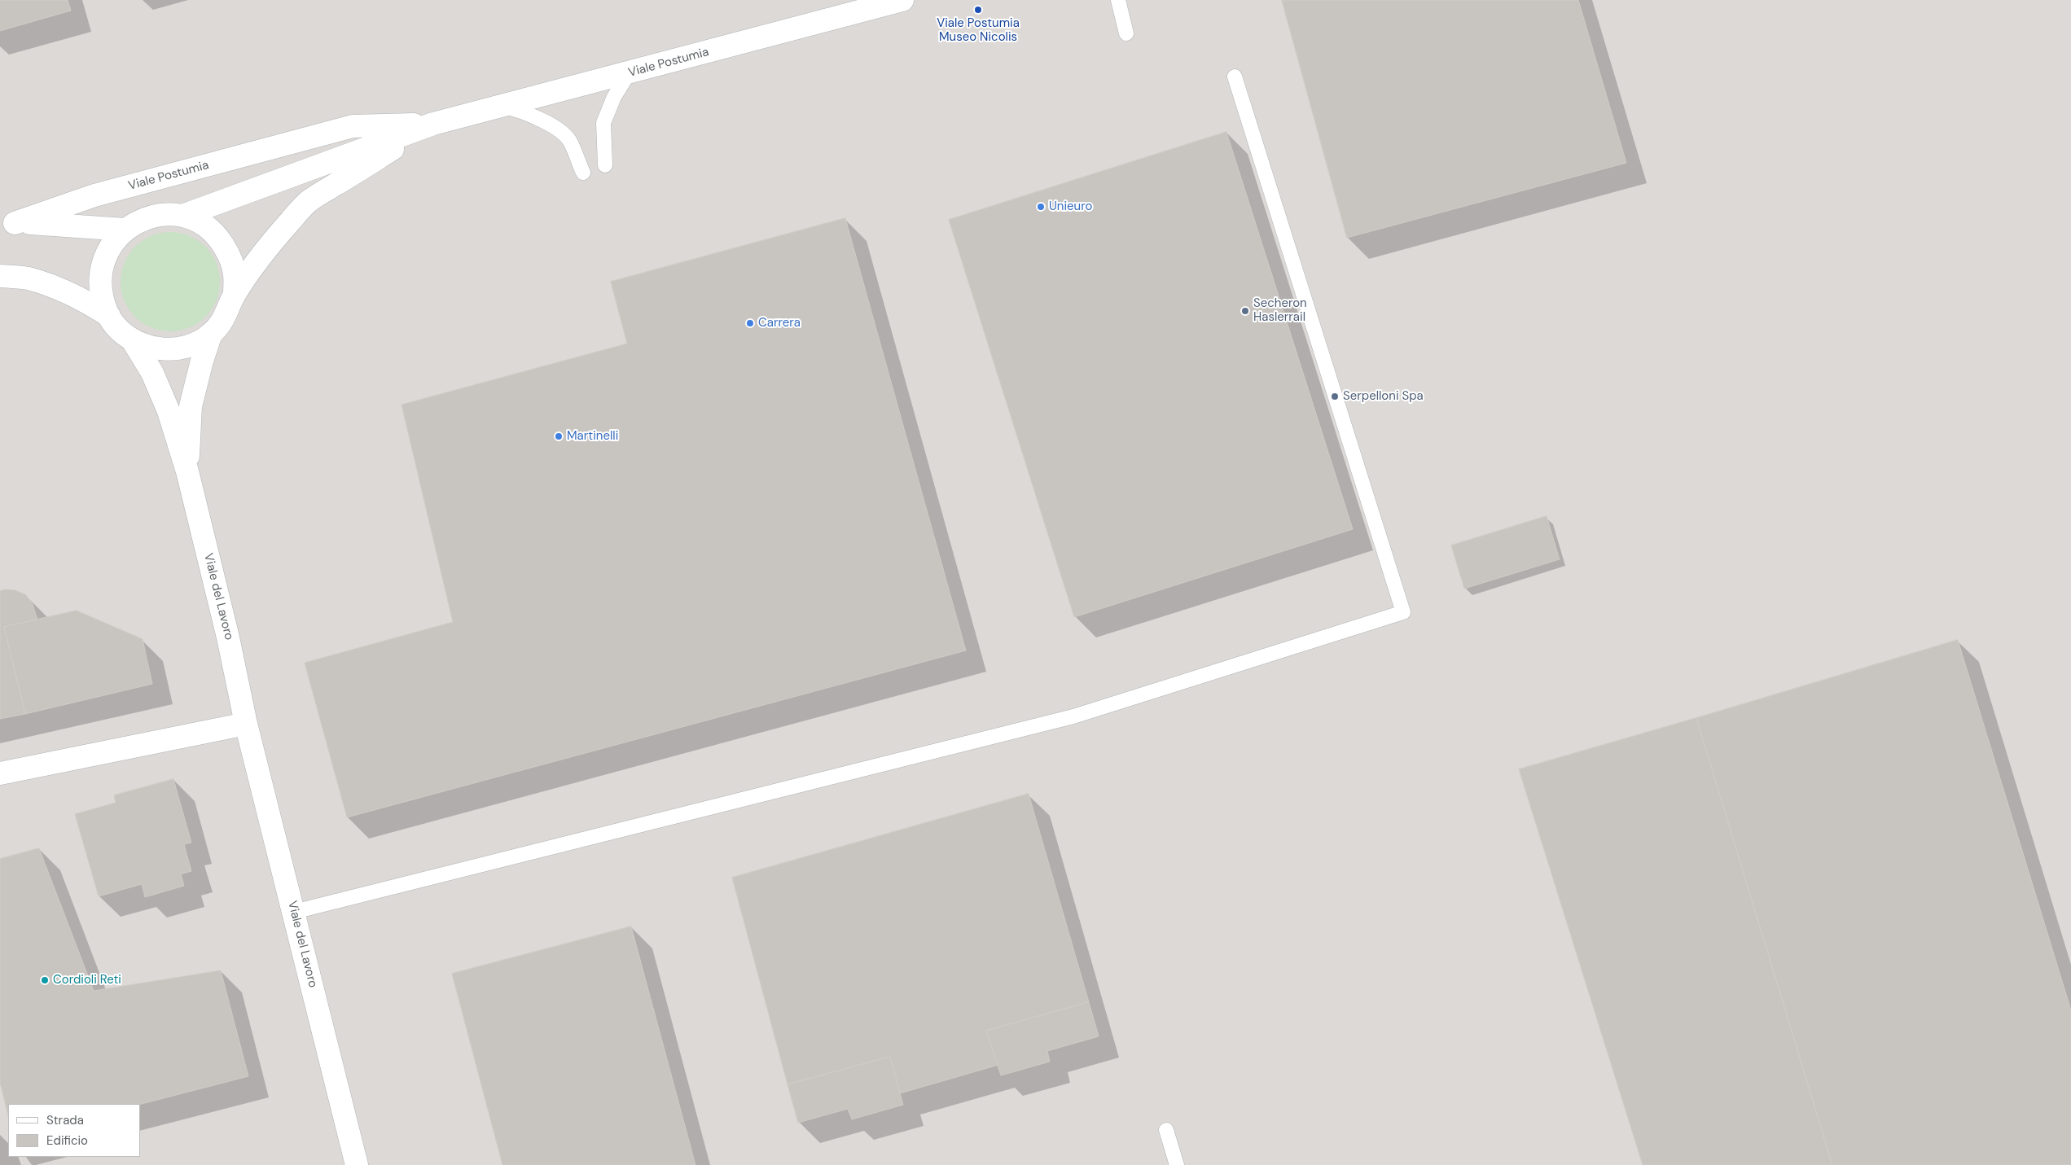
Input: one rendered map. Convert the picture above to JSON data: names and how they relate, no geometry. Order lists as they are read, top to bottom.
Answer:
{
  "streets": {
    "main road": ["Viale Postumia", "Viale del Lavoro"]
  },
  "crossings": [
    ["Viale Postumia", "Viale del Lavoro"]
  ],
  "places": [
    "Viale Postumia Museo Nicolis",
    "Unieuro",
    "Secheron Haslerrail",
    "Carrera",
    "Serpelloni Spa",
    "Martinelli",
    "Cordioli Reti"
  ],
  "legend": ["Strada", "Edificio"]
}
